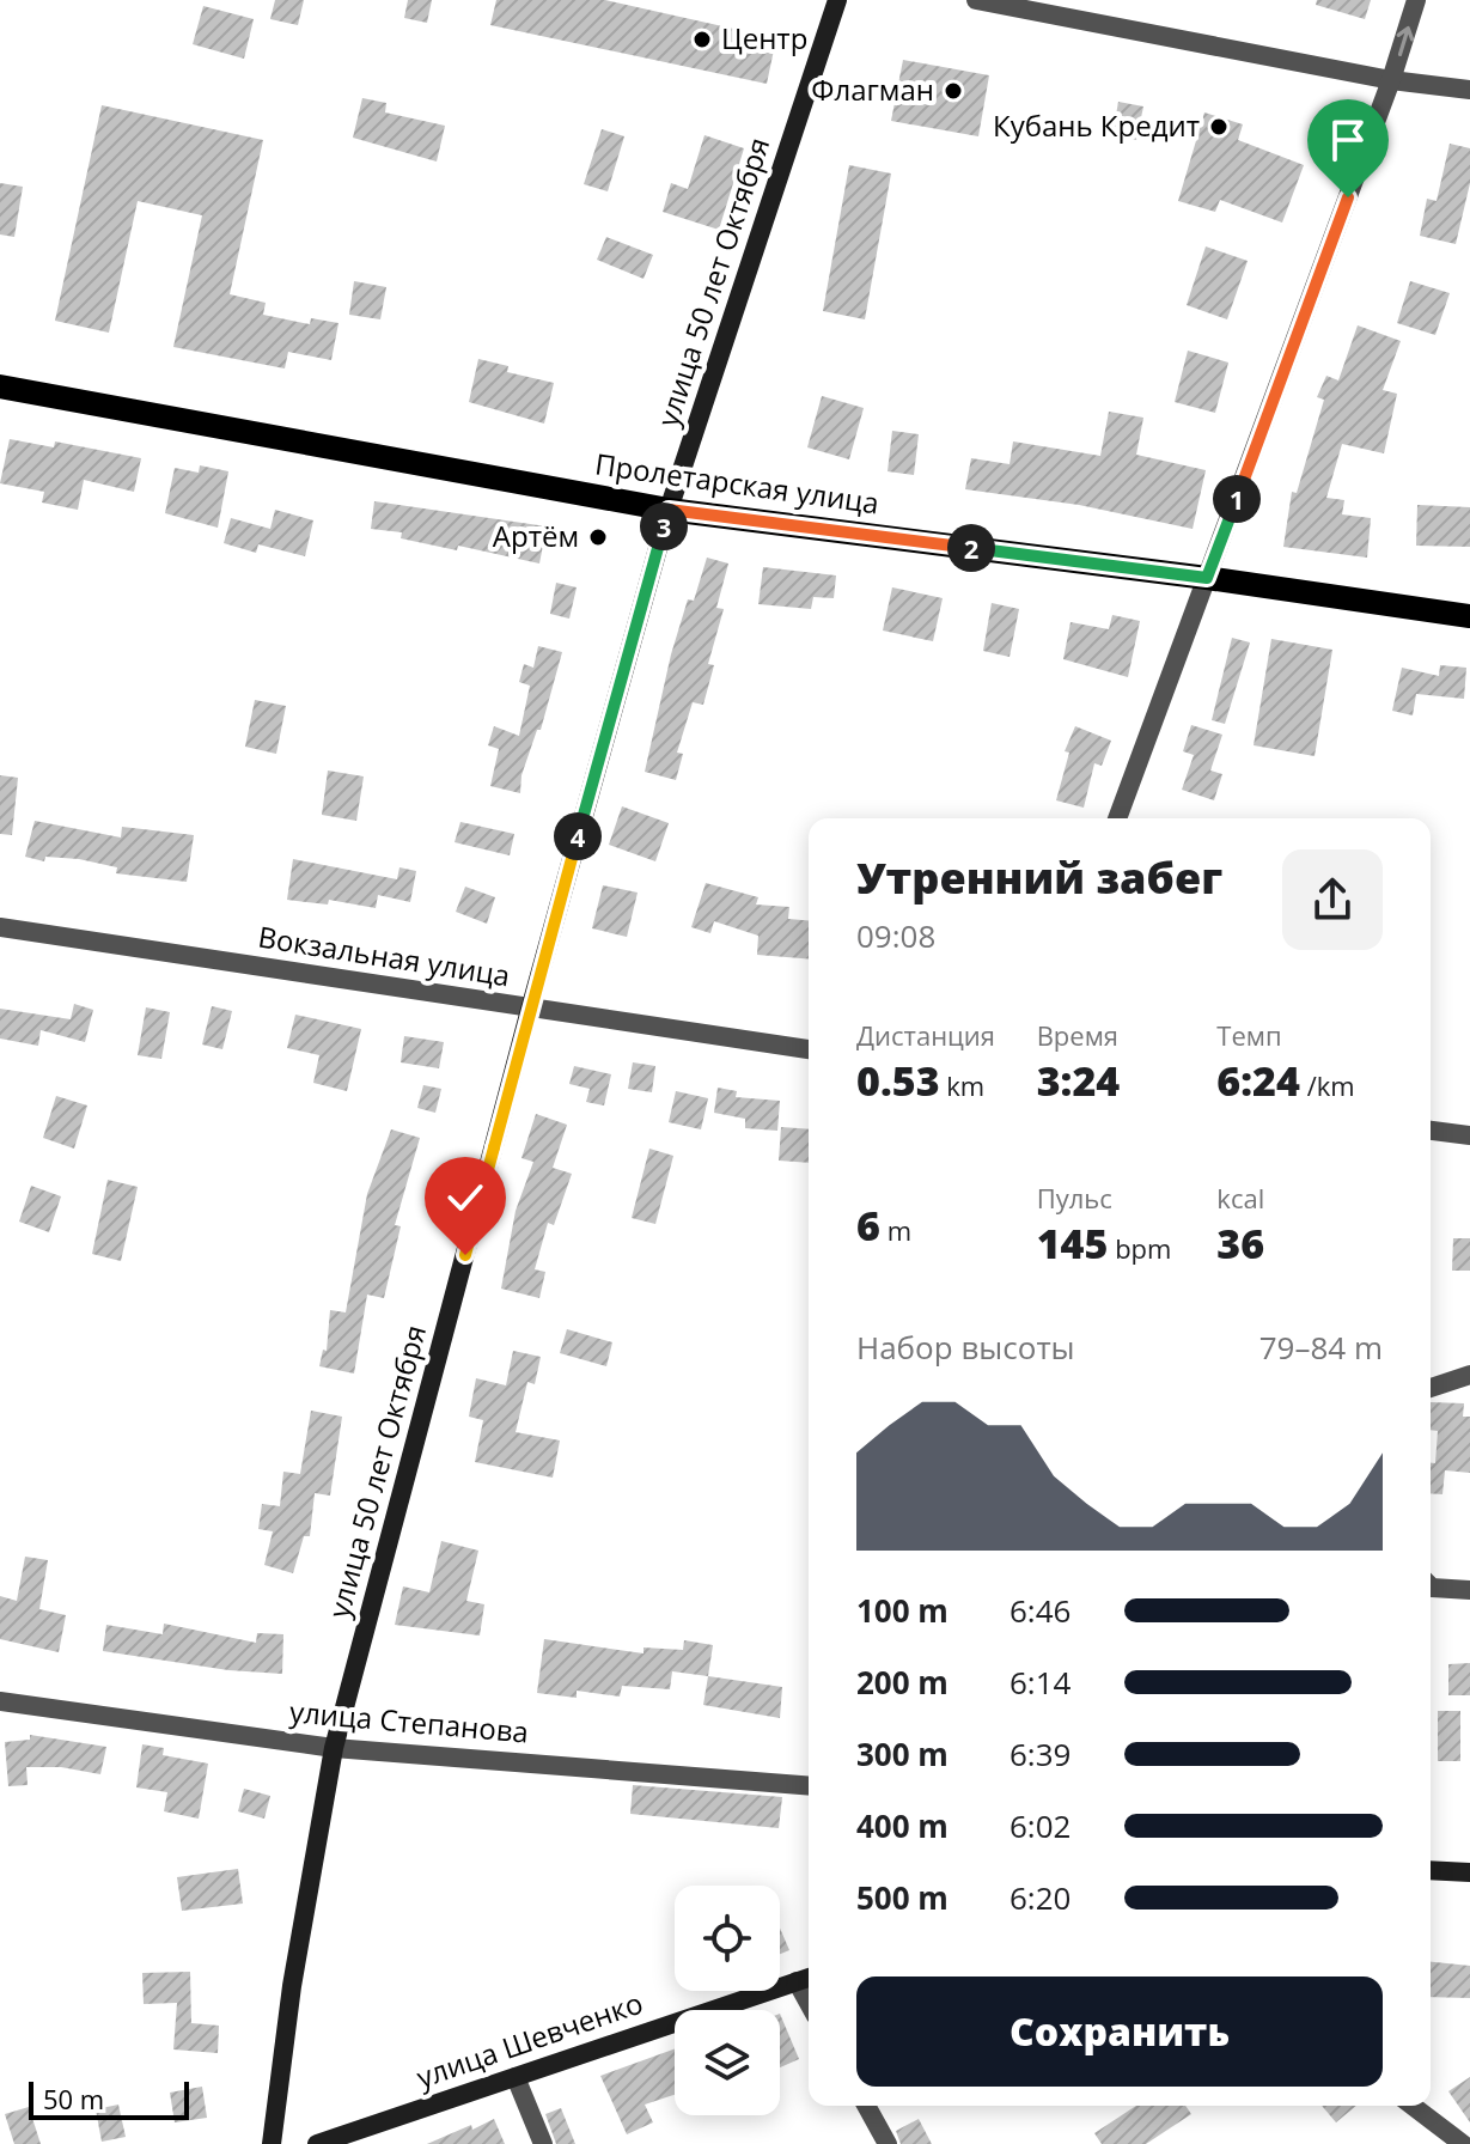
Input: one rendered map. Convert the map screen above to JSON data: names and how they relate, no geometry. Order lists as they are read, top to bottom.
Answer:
{
  "streets": {
    "main road": ["Пролетарская улица"],
    "street": [
      "улица 50 лет Октября",
      "Вокзальная улица",
      "улица Степанова",
      "улица Шевченко"
    ]
  },
  "crossings": [
    ["улица 50 лет Октября", "Пролетарская улица"],
    ["улица 50 лет Октября", "Вокзальная улица"],
    ["улица 50 лет Октября", "улица Степанова"]
  ],
  "places": [
    "Центр",
    "Флагман",
    "Кубань Кредит",
    "Артём"
  ],
  "scale_bar": "50 m",
  "page": {
    "pins": [
      "1",
      "3",
      "2",
      "4"
    ],
    "heading": ["Утренний забег", "09:08"],
    "stats": [
      ["Дистанция", "0.53 km"],
      ["Время", "3:24"],
      ["Темп", "6:24 /km"],
      ["6 m"],
      ["Пульс", "145 bpm"],
      ["kcal", "36"]
    ],
    "chart": ["Набор высоты", "79–84 m"],
    "list": [
      {
        "name": "100 m",
        "note": "6:46"
      },
      {
        "name": "200 m",
        "note": "6:14"
      },
      {
        "name": "300 m",
        "note": "6:39"
      },
      {
        "name": "400 m",
        "note": "6:02"
      },
      {
        "name": "500 m",
        "note": "6:20"
      }
    ],
    "buttons": "Сохранить",
    "scale": "50 m"
  }
}
